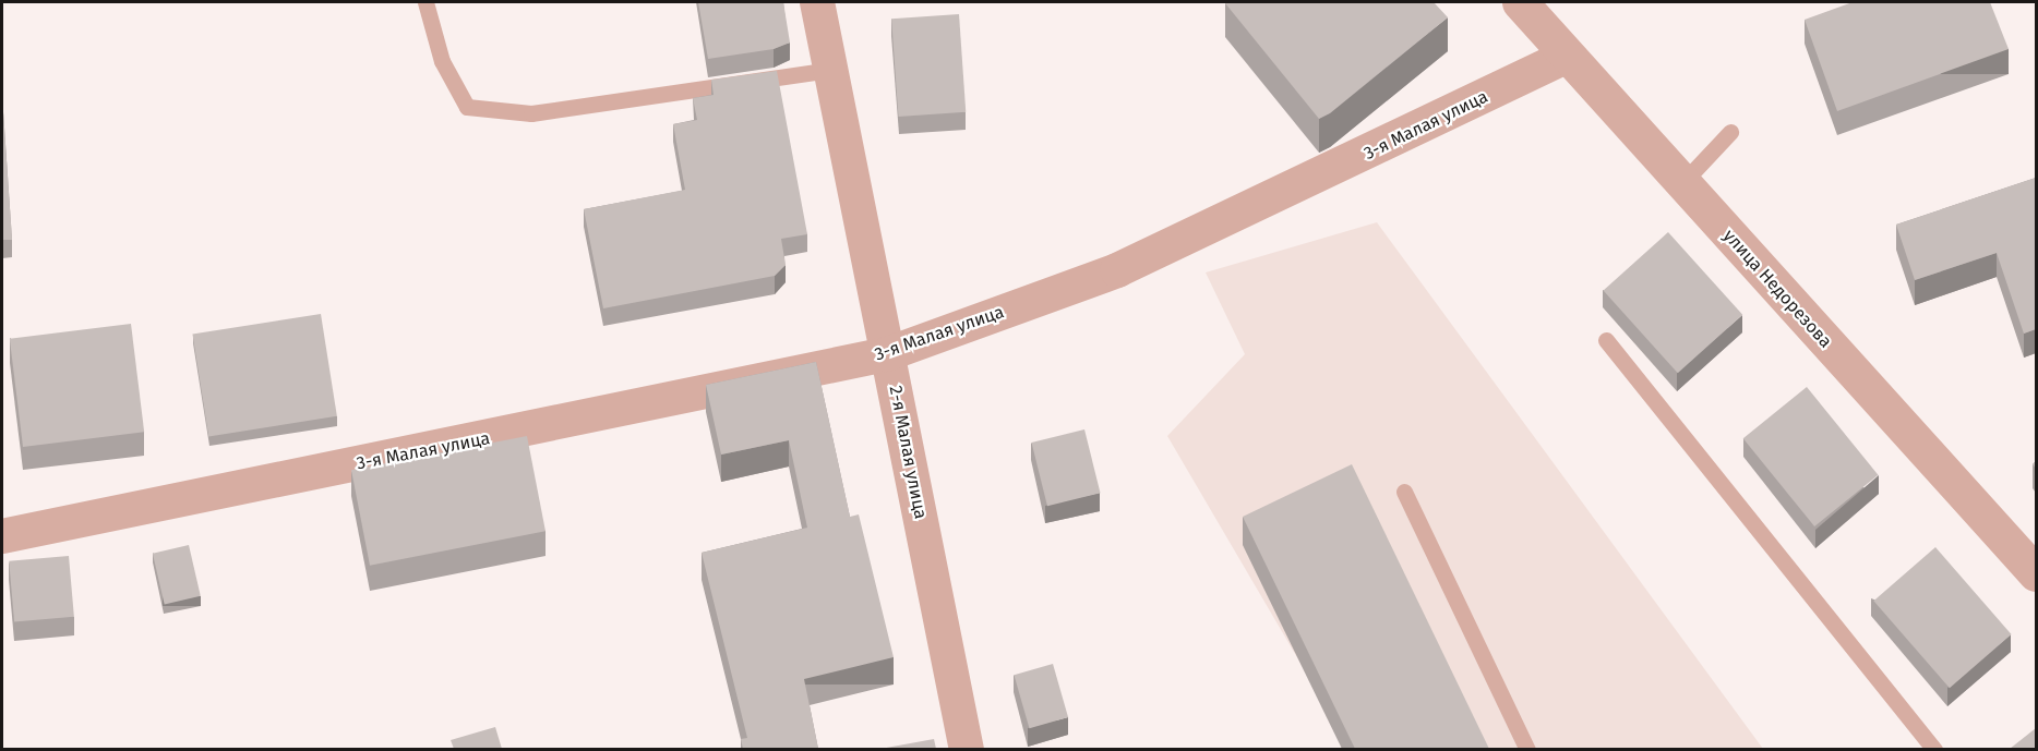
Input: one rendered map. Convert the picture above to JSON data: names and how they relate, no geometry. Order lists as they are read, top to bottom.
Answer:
{
  "streets": {
    "street": ["3-я Малая улица", "улица Недорезова", "2-я Малая улица"]
  },
  "crossings": [
    ["3-я Малая улица", "улица Недорезова"],
    ["3-я Малая улица", "2-я Малая улица"]
  ]
}
